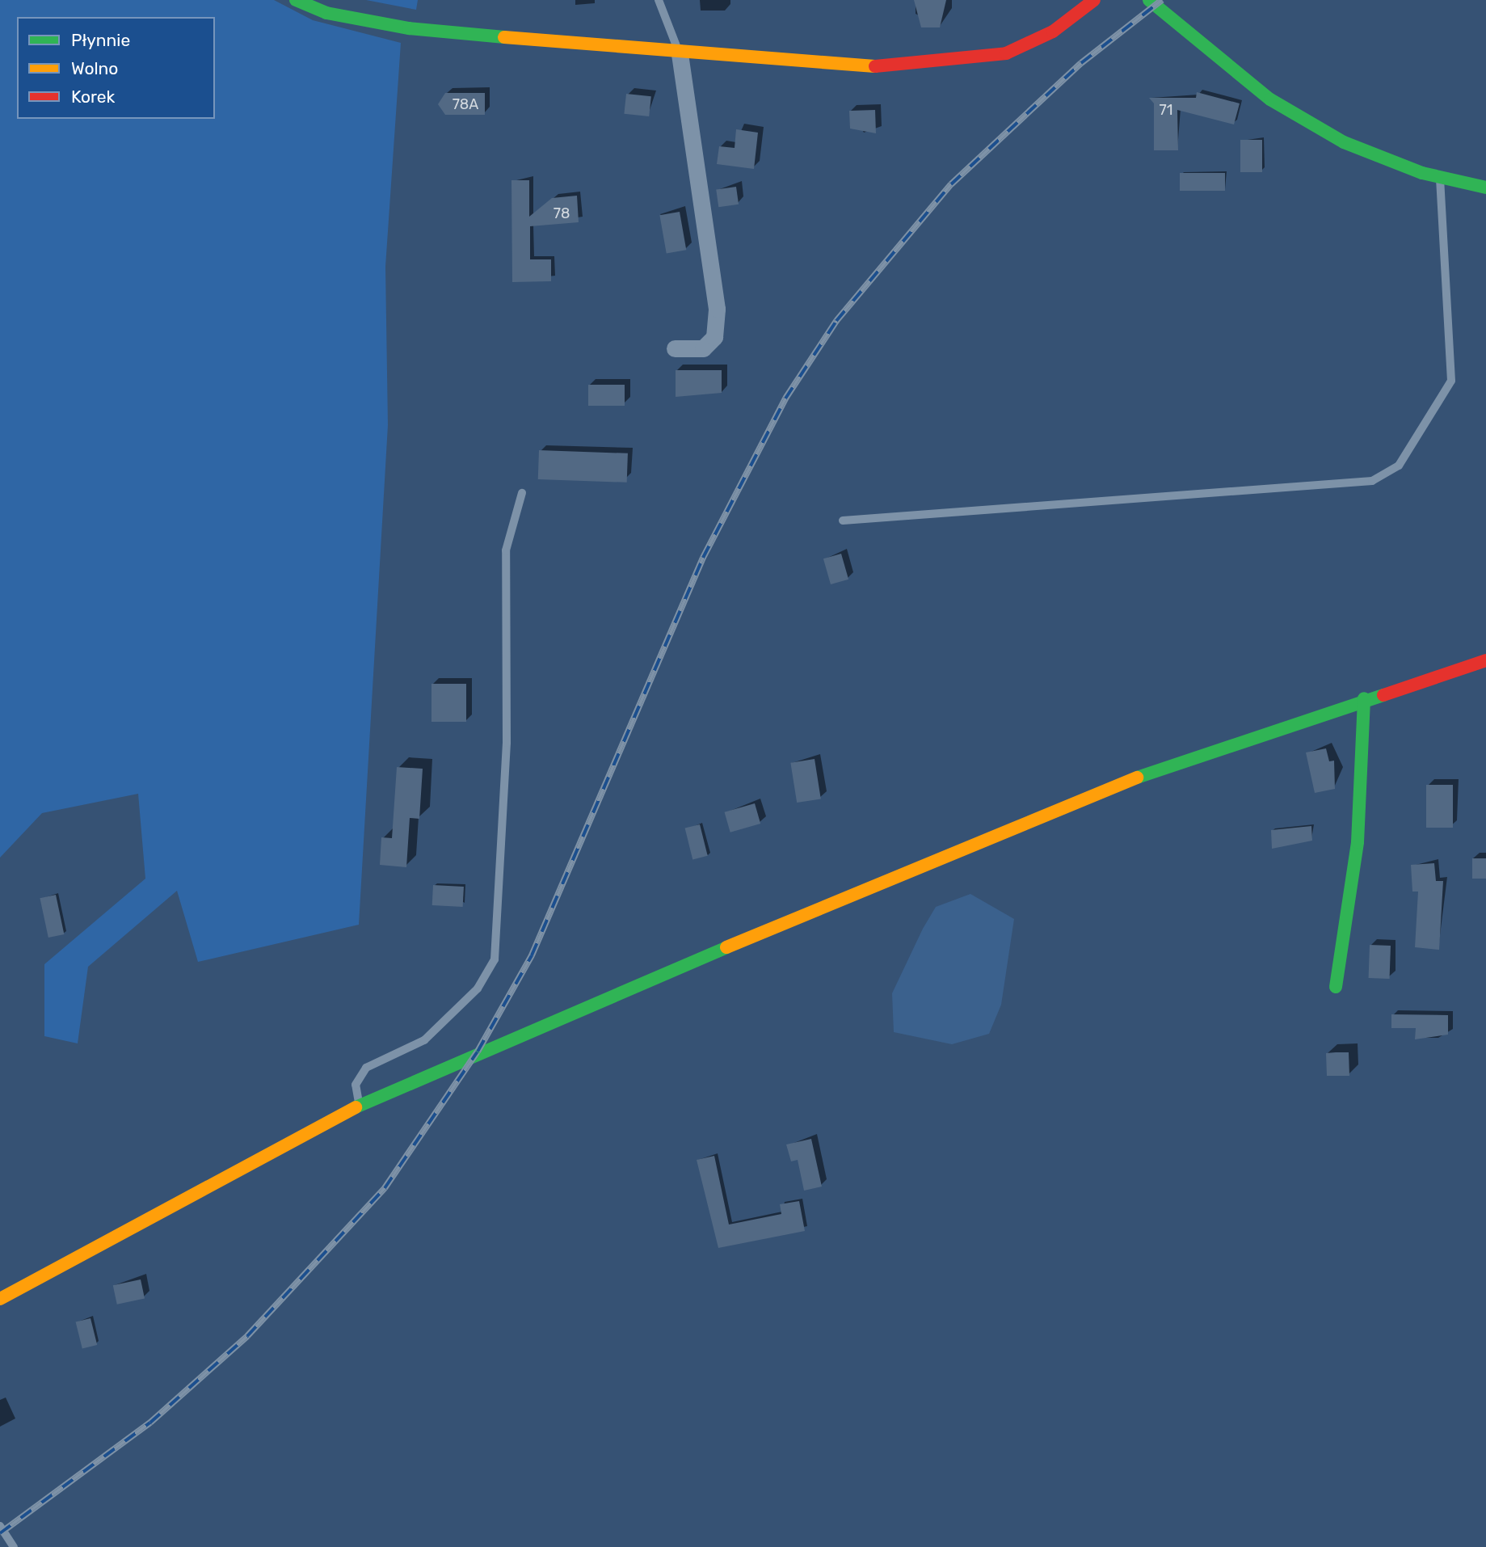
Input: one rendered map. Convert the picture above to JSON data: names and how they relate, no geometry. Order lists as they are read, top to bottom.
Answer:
{
  "house_numbers": ["78A", "71", "78"],
  "legend": ["Płynnie", "Wolno", "Korek"]
}
